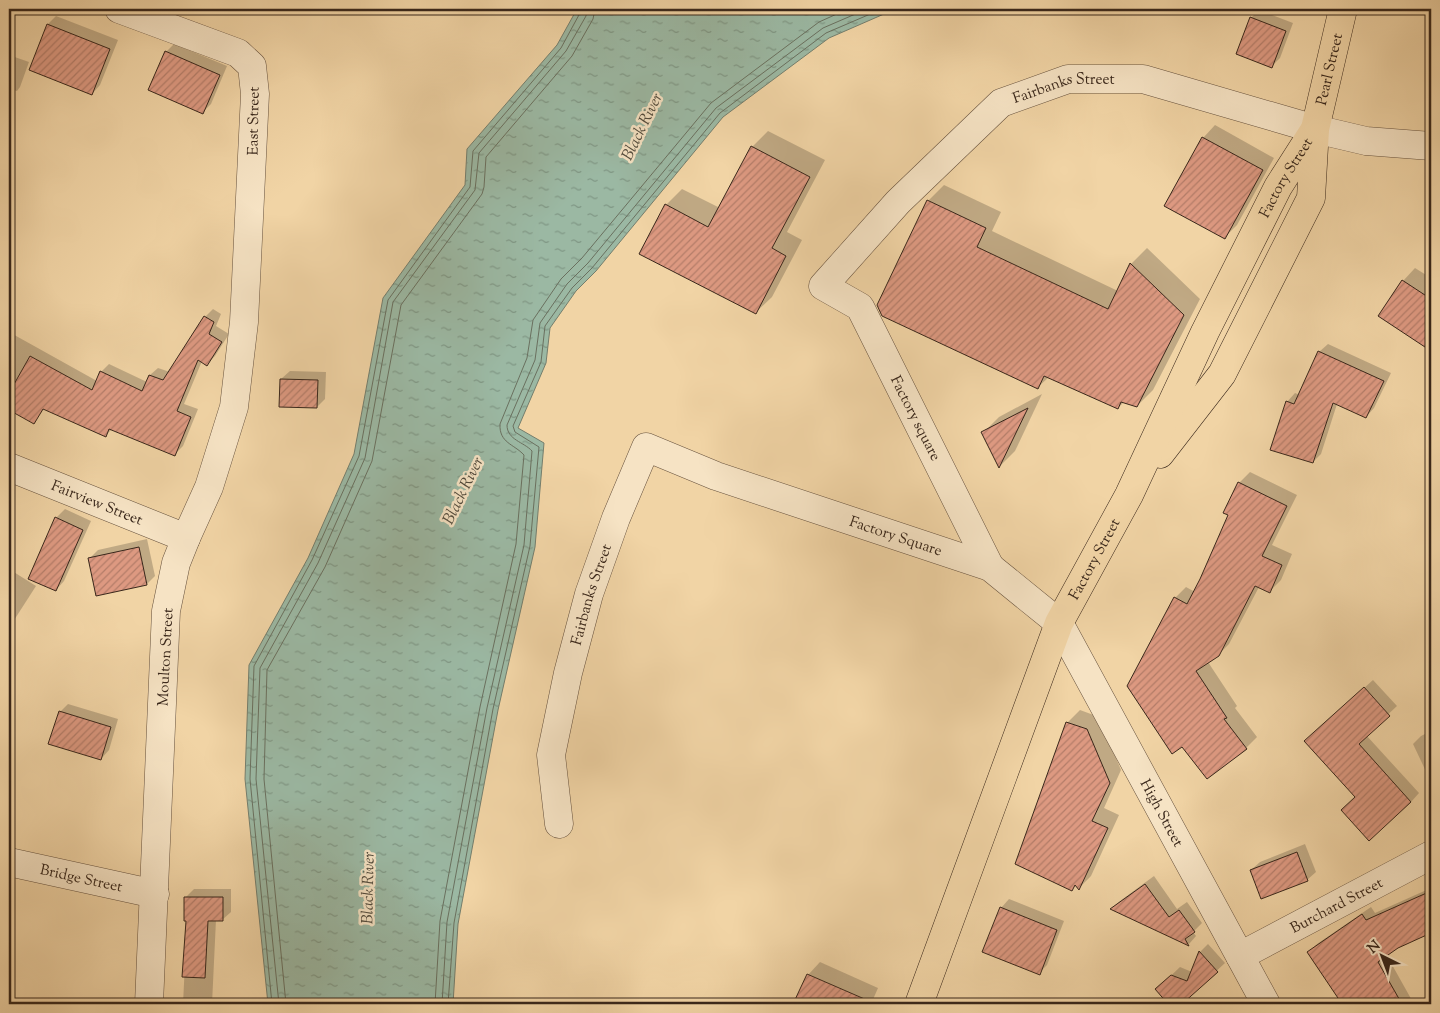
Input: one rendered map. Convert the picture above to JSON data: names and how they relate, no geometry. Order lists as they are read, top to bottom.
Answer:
{
  "streets": {
    "main road": ["Pearl Street", "Factory Street"],
    "street": [
      "Fairbanks Street",
      "East Street",
      "Factory square",
      "Fairview Street",
      "Factory Square",
      "Moulton Street",
      "High Street",
      "Bridge Street",
      "Burchard Street"
    ]
  },
  "crossings": [
    ["Pearl Street", "Fairbanks Street"],
    ["Pearl Street", "Factory Street"],
    ["Fairbanks Street", "Factory Street"],
    ["Fairbanks Street", "Factory square"],
    ["Fairbanks Street", "Factory Square"],
    ["East Street", "Moulton Street"],
    ["Factory Street", "Factory Square"],
    ["Factory Street", "High Street"],
    ["Factory square", "Factory Square"],
    ["Fairview Street", "Moulton Street"],
    ["Factory Square", "High Street"],
    ["Moulton Street", "Bridge Street"],
    ["High Street", "Burchard Street"]
  ],
  "water": ["Black River"],
  "north": "top left"
}
